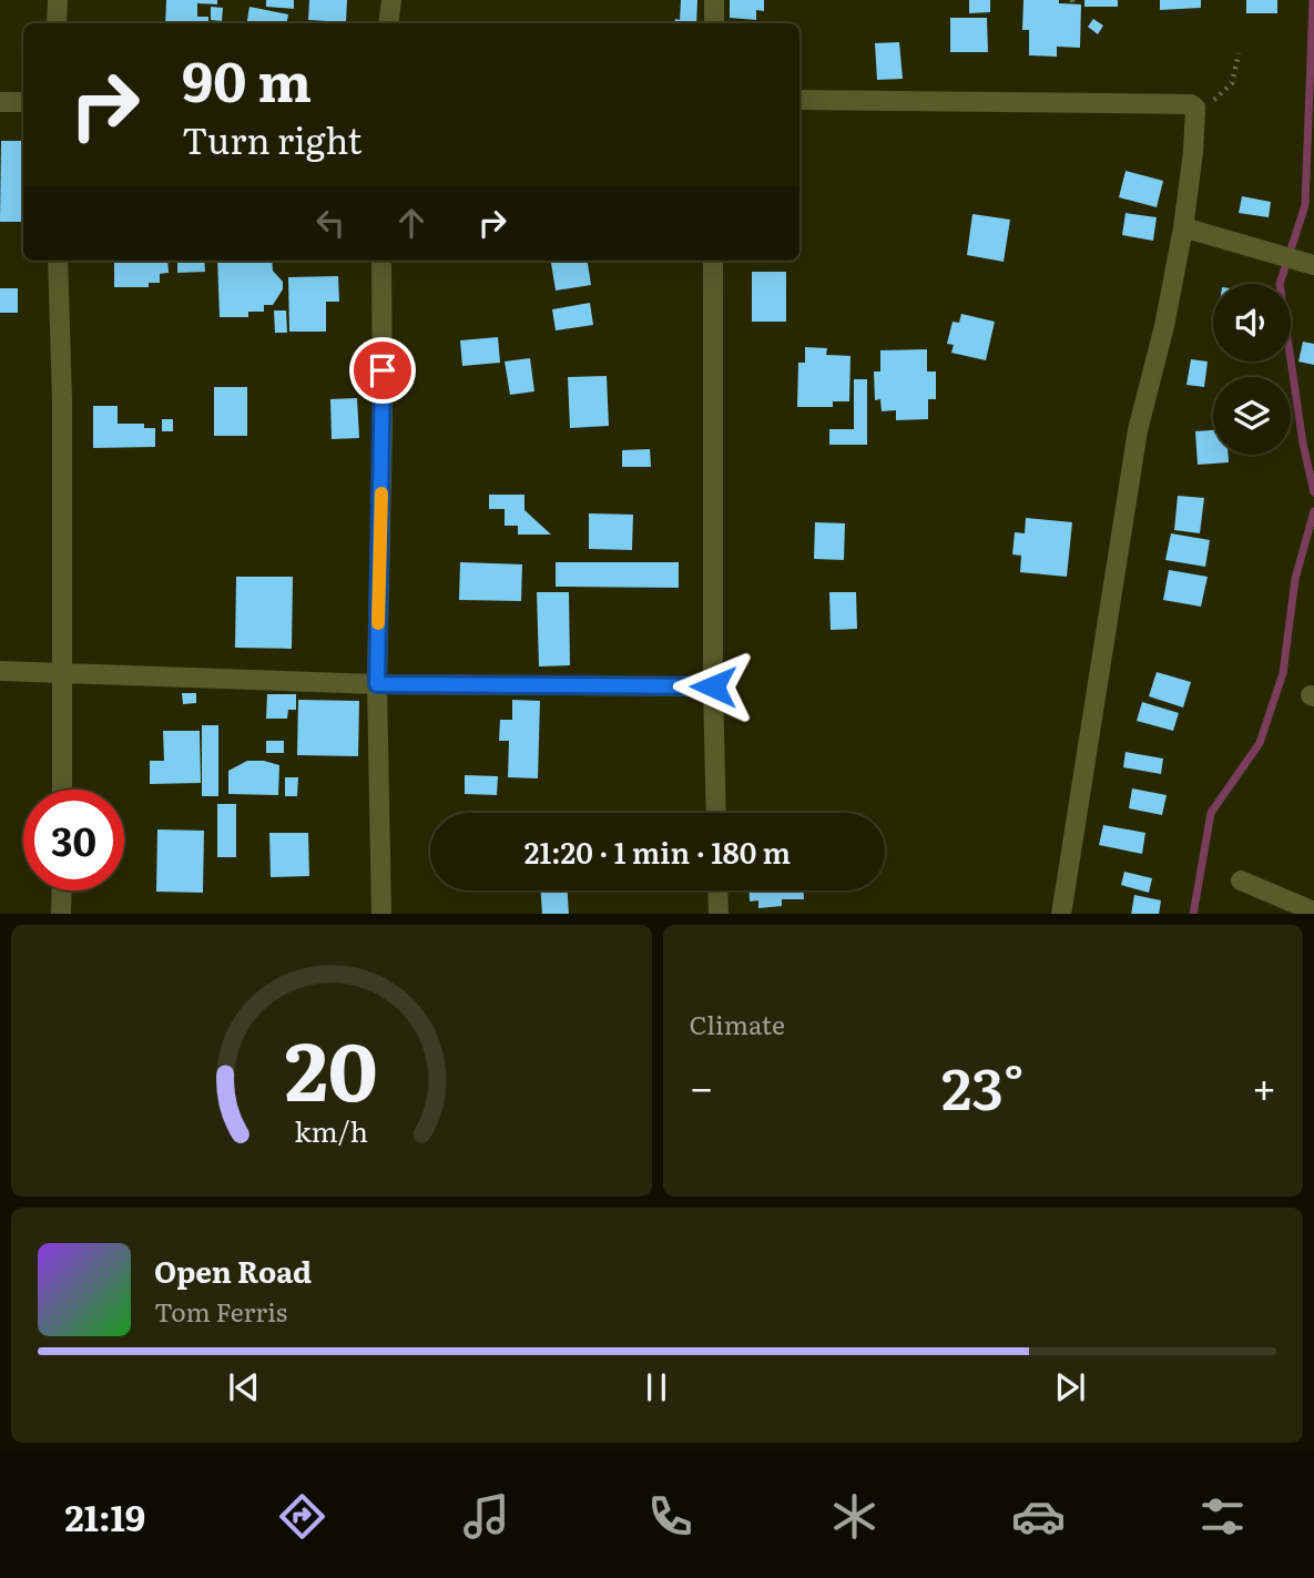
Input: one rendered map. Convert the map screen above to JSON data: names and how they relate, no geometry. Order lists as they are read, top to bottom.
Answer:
{
  "page": {
    "turn": ["90 m", "Turn right"],
    "limit": "30",
    "trip": "21:20 · 1 min · 180 m",
    "tile": "Climate",
    "heat": ["−", "23°", "+"],
    "song": ["Open Road", "Tom Ferris"],
    "tabs": "21:19",
    "gauge": ["20", "km/h"]
  }
}
